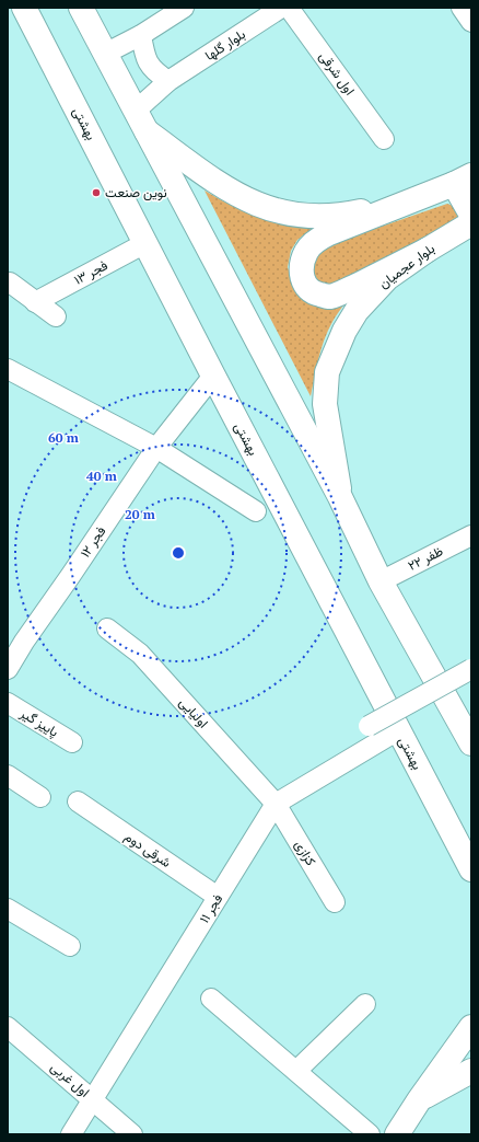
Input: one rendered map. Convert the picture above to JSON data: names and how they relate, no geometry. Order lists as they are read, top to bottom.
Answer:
{
  "streets": {
    "main road": ["بهشتی", "بلوار عجمیان"],
    "street": [
      "بلوار گلها",
      "اول شرقی",
      "فجر ۱۳",
      "فجر ۱۲",
      "ظفر ۲۲",
      "اولیایی",
      "پاییز گیر",
      "شرقی دوم",
      "کزازی",
      "فجر ۱۱",
      "اول غربی"
    ]
  },
  "crossings": [
    ["بهشتی", "فجر ۱۳"],
    ["بهشتی", "فجر ۱۲"],
    ["بهشتی", "فجر ۱۱"],
    ["اولیایی", "کزازی"],
    ["اولیایی", "فجر ۱۱"],
    ["شرقی دوم", "فجر ۱۱"],
    ["کزازی", "فجر ۱۱"],
    ["فجر ۱۱", "اول غربی"]
  ],
  "places": ["نوین صنعت"],
  "rings": ["60 m", "40 m", "20 m"]
}
